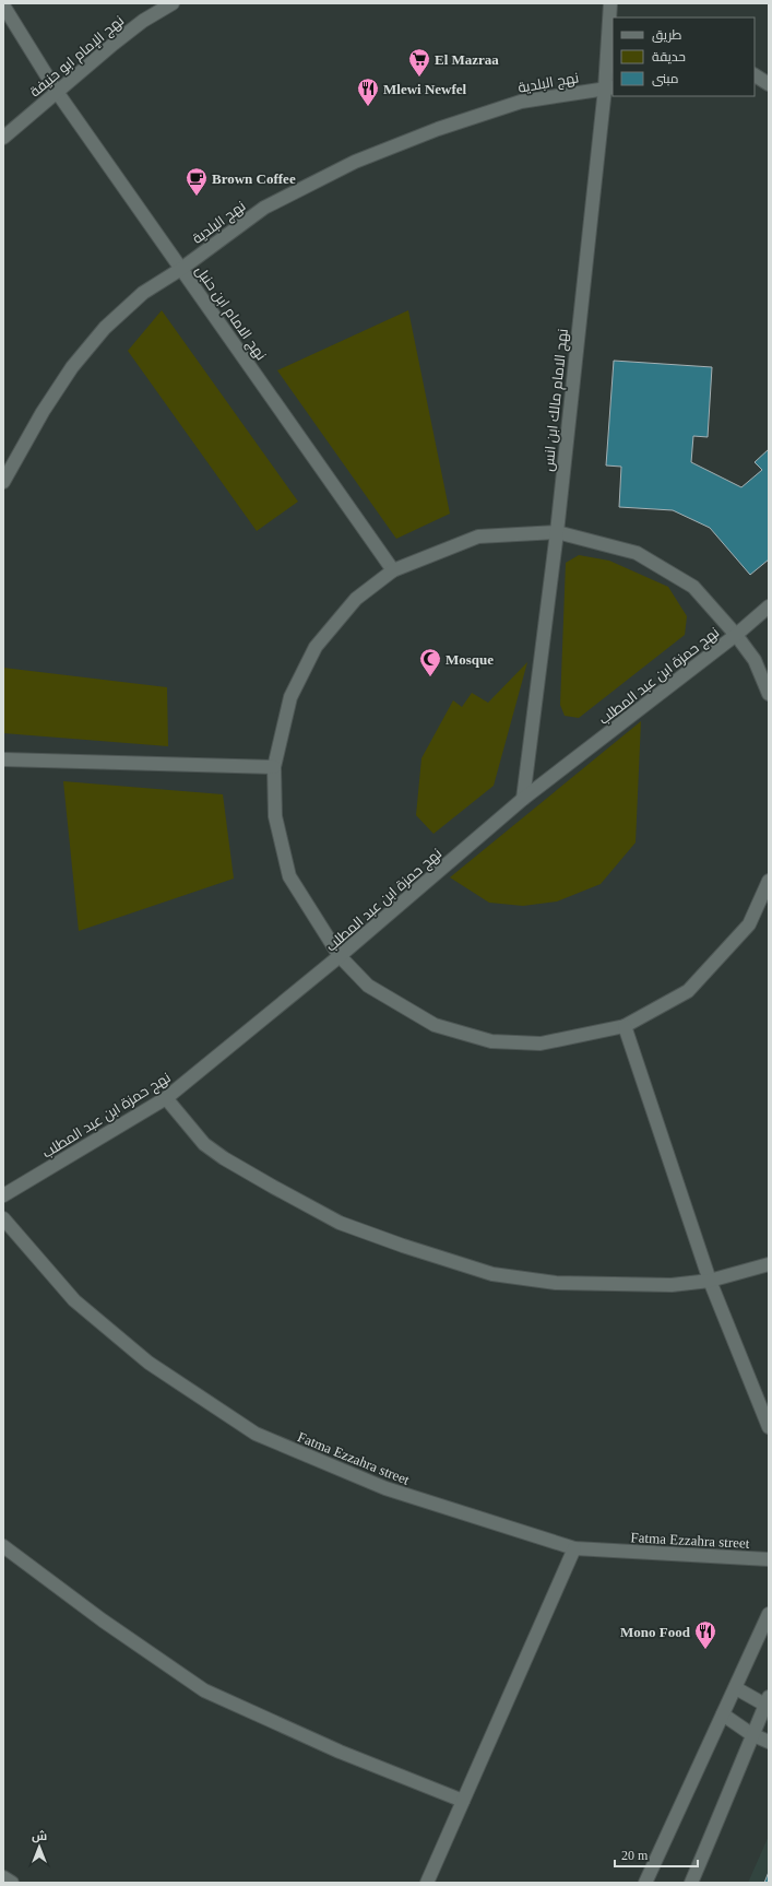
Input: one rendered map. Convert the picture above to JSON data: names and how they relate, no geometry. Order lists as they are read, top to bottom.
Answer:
{
  "streets": {
    "street": [
      "نهج الإمام ابو حنيفة",
      "نهج البلدية",
      "نهج الامام ابن حنبل",
      "نهج الامام مالك ابن انس",
      "نهج حمزة ابن عبد المطلب",
      "Fatma Ezzahra street"
    ]
  },
  "crossings": [
    ["نهج الإمام ابو حنيفة", "نهج الامام ابن حنبل"],
    ["نهج البلدية", "نهج الامام ابن حنبل"],
    ["نهج البلدية", "نهج الامام مالك ابن انس"],
    ["نهج الامام مالك ابن انس", "نهج حمزة ابن عبد المطلب"]
  ],
  "places": {
    "supermarket": ["El Mazraa"],
    "restaurant": ["Mlewi Newfel", "Mono Food"],
    "cafe": ["Brown Coffee"],
    "mosque": ["Mosque"]
  },
  "legend": ["طريق", "حديقة", "مبنى"],
  "scale_bar": "20 m",
  "north": "top"
}
